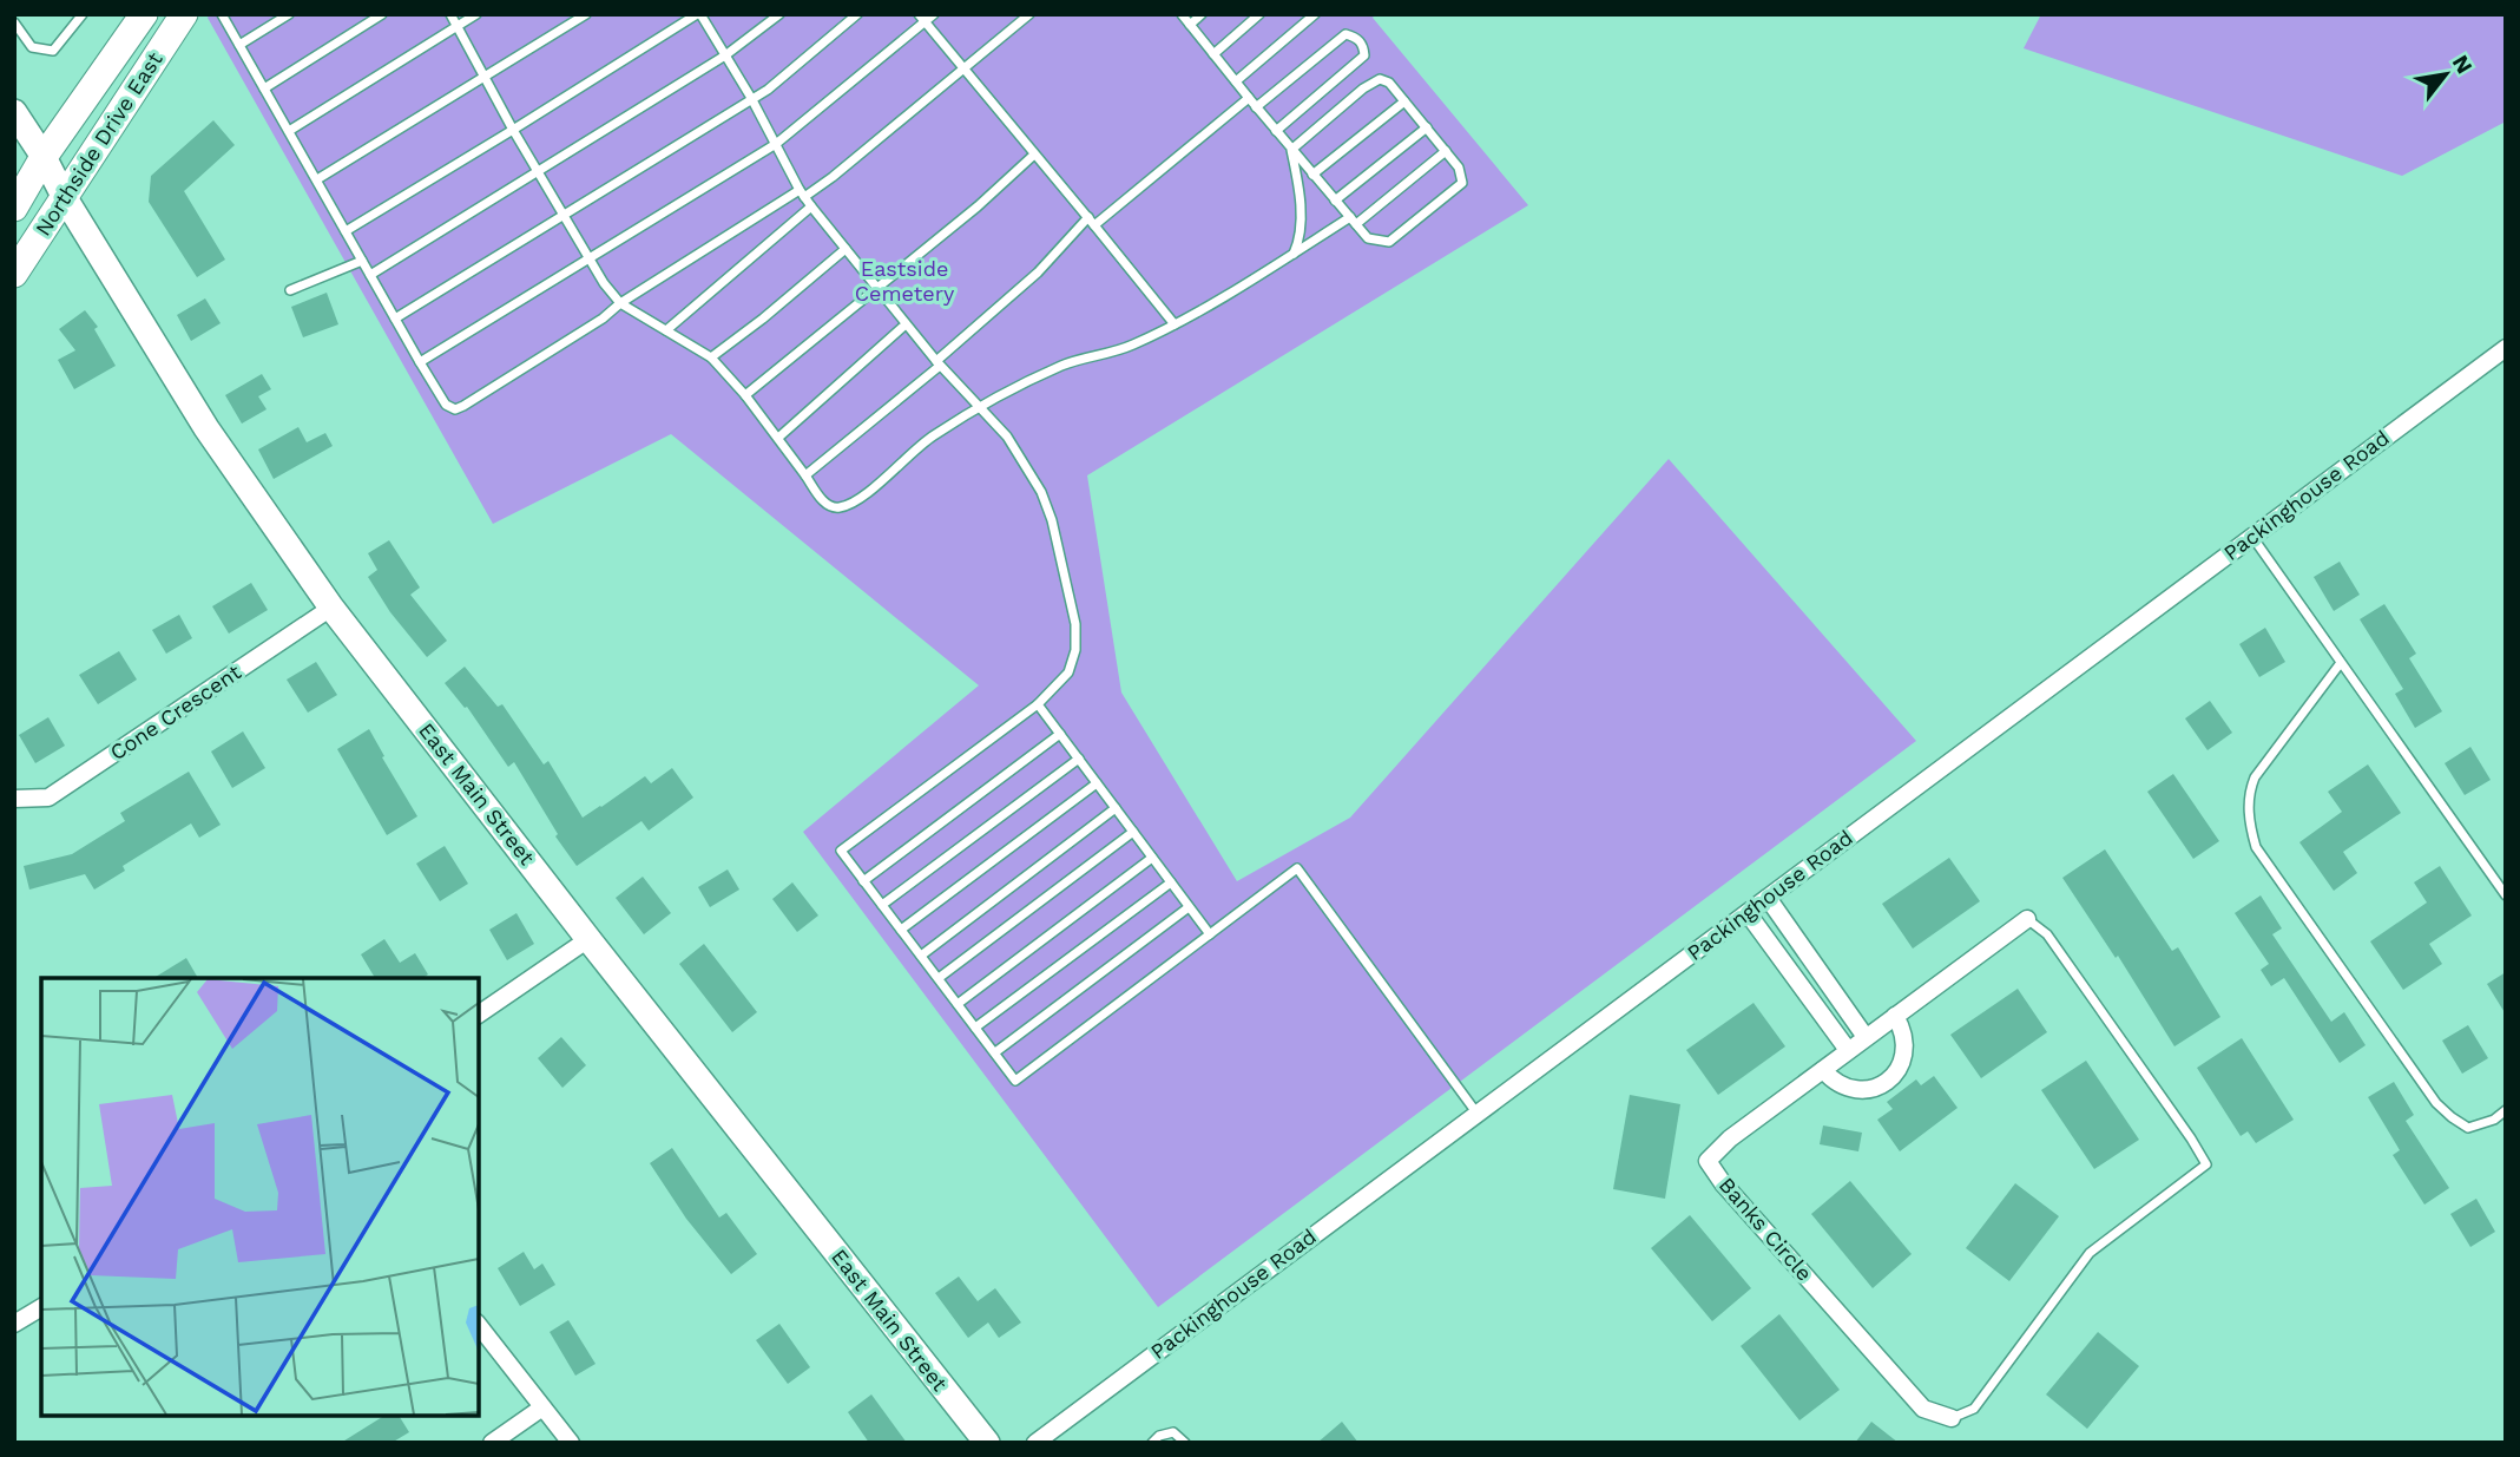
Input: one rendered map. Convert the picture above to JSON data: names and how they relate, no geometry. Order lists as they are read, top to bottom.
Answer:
{
  "streets": {
    "main road": ["Northside Drive East", "East Main Street"],
    "street": ["Packinghouse Road", "Cone Crescent", "Banks Circle"]
  },
  "crossings": [
    ["Northside Drive East", "East Main Street"],
    ["Cone Crescent", "East Main Street"]
  ],
  "parks": ["Eastside Cemetery"],
  "north": "top right"
}
